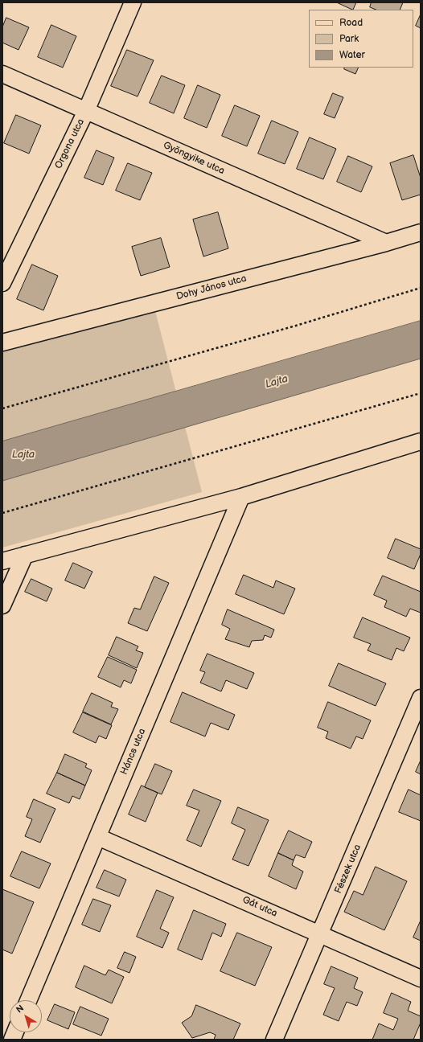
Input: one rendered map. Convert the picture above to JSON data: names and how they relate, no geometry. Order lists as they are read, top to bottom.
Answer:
{
  "streets": {
    "street": [
      "Orgona utca",
      "Gyöngyike utca",
      "Dohy János utca",
      "Háncs utca",
      "Fészek utca",
      "Gát utca"
    ]
  },
  "crossings": [
    ["Orgona utca", "Gyöngyike utca"],
    ["Gyöngyike utca", "Dohy János utca"],
    ["Háncs utca", "Gát utca"],
    ["Fészek utca", "Gát utca"]
  ],
  "water": ["Lajta"],
  "legend": ["Road", "Park", "Water"],
  "north": "top left"
}
